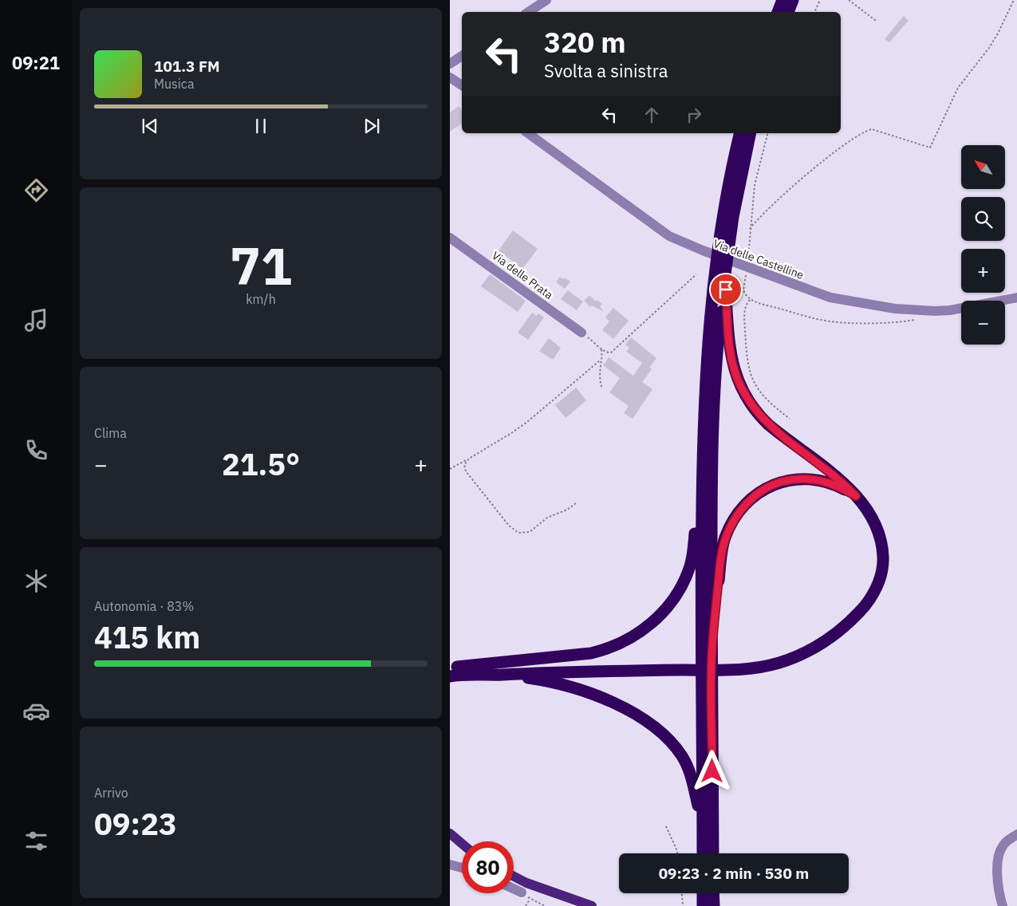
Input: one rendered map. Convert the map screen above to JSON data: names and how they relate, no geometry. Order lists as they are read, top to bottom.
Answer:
{
  "streets": {
    "street": ["Via delle Castelline", "Via delle Prata"]
  },
  "north": "top left",
  "page": {
    "tabs": "09:21",
    "turn": ["320 m", "Svolta a sinistra"],
    "song": ["101.3 FM", "Musica"],
    "map_buttons": ["+", "−"],
    "tile": [
      ["71", "km/h"],
      "Clima",
      ["Autonomia · 83%", "415 km"],
      ["Arrivo", "09:23"]
    ],
    "heat": ["−", "21.5°", "+"],
    "limit": "80",
    "trip": "09:23 · 2 min · 530 m"
  }
}
